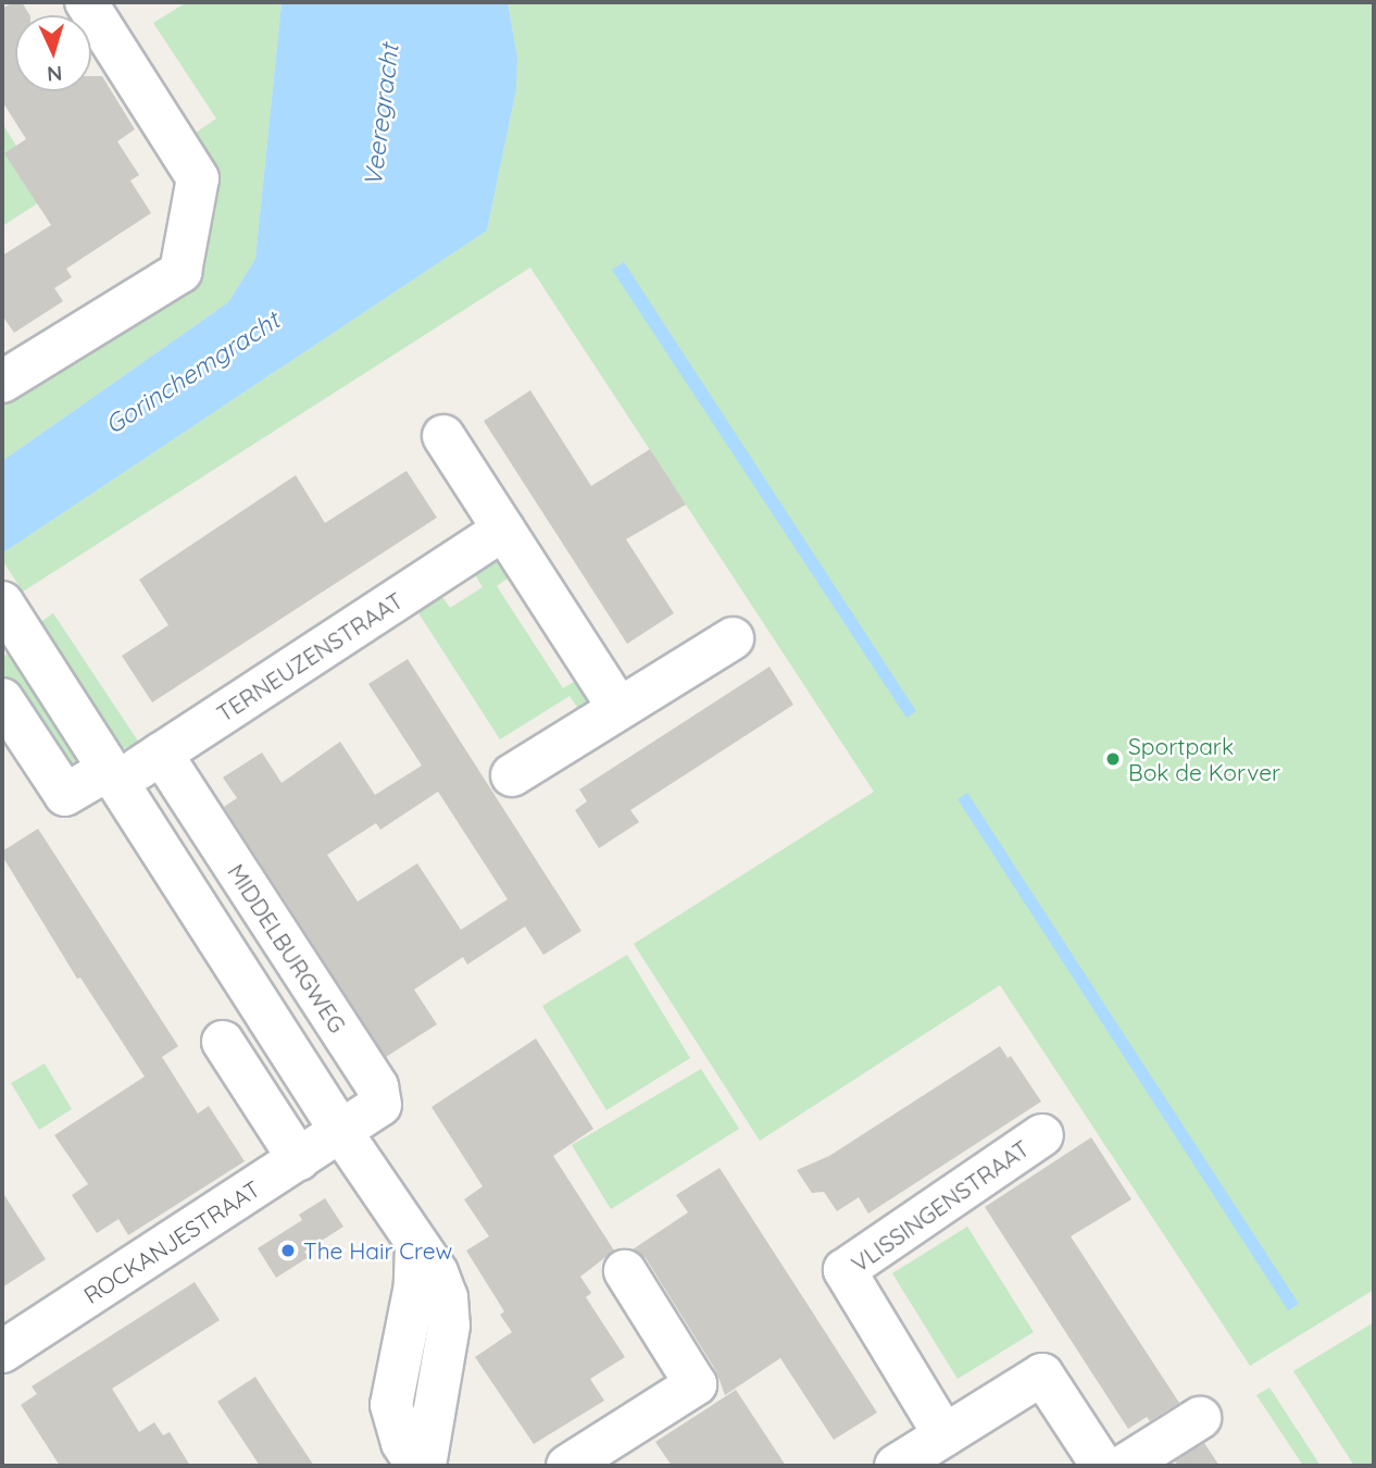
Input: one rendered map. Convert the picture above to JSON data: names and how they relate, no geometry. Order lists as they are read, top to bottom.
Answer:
{
  "streets": {
    "street": [
      "TERNEUZENSTRAAT",
      "MIDDELBURGWEG",
      "VLISSINGENSTRAAT",
      "ROCKANJESTRAAT"
    ]
  },
  "crossings": [
    ["TERNEUZENSTRAAT", "MIDDELBURGWEG"],
    ["MIDDELBURGWEG", "ROCKANJESTRAAT"]
  ],
  "water": ["Veeregracht", "Gorinchemgracht"],
  "places": ["Sportpark Bok de Korver", "The Hair Crew"],
  "north": "bottom"
}
